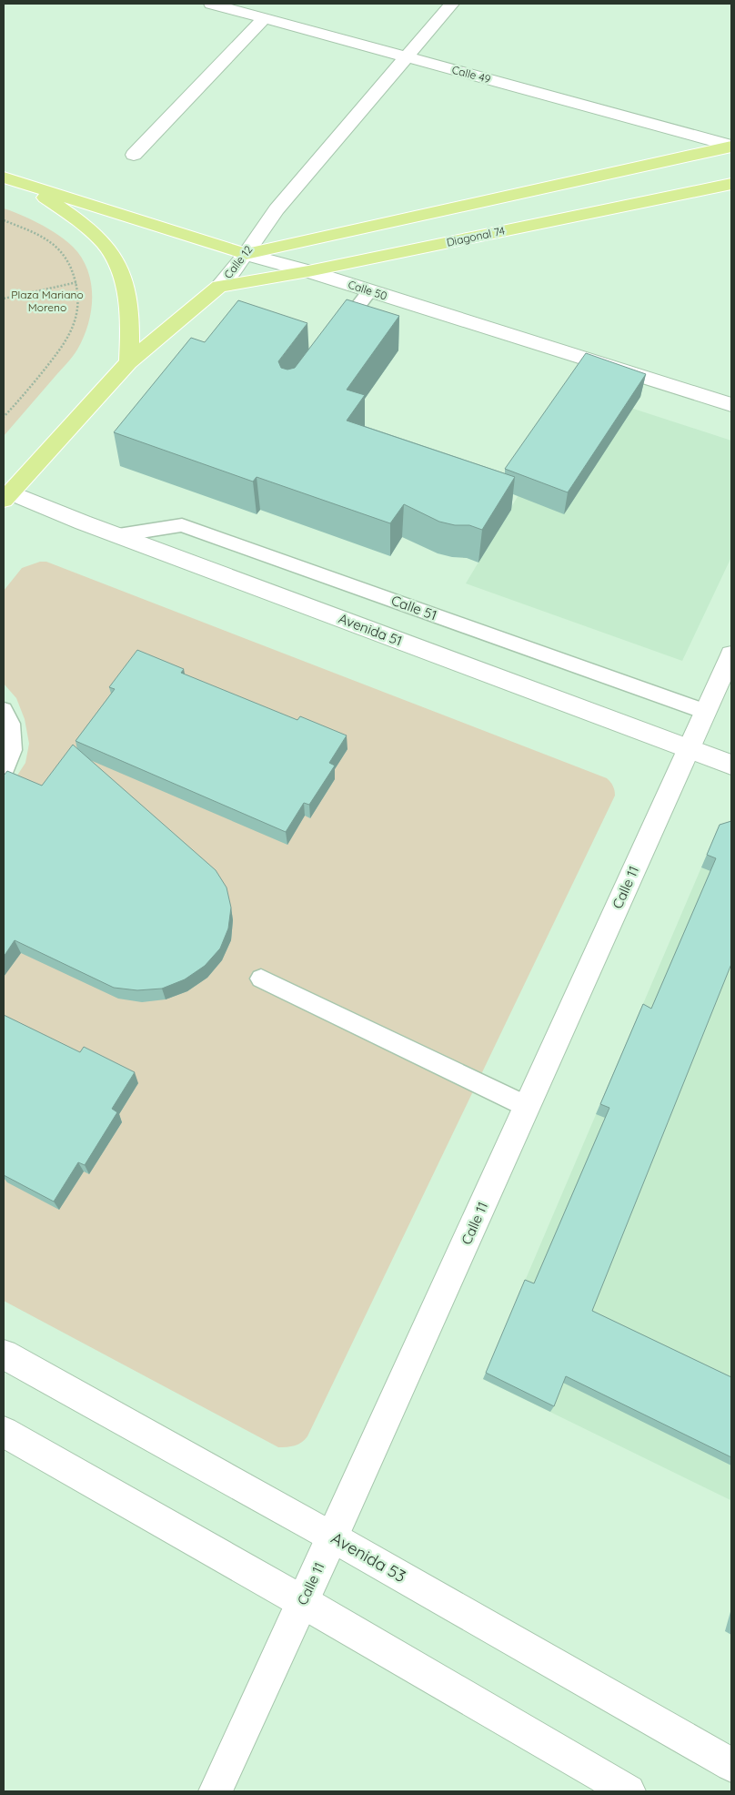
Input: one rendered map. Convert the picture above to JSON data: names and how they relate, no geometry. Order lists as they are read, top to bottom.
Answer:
{
  "streets": {
    "main road": ["Diagonal 74", "Calle 12", "Calle 50"],
    "street": [
      "Calle 49",
      "Avenida 51",
      "Calle 11",
      "Avenida 53"
    ],
    "lane": ["Calle 51"]
  },
  "crossings": [
    ["Calle 49", "Calle 12"],
    ["Diagonal 74", "Calle 12"],
    ["Diagonal 74", "Calle 50"],
    ["Calle 12", "Calle 50"],
    ["Calle 12", "Avenida 51"],
    ["Calle 51", "Avenida 51"],
    ["Calle 51", "Calle 11"],
    ["Avenida 51", "Calle 11"],
    ["Calle 11", "Avenida 53"]
  ],
  "parks": ["Plaza Mariano Moreno"]
}
